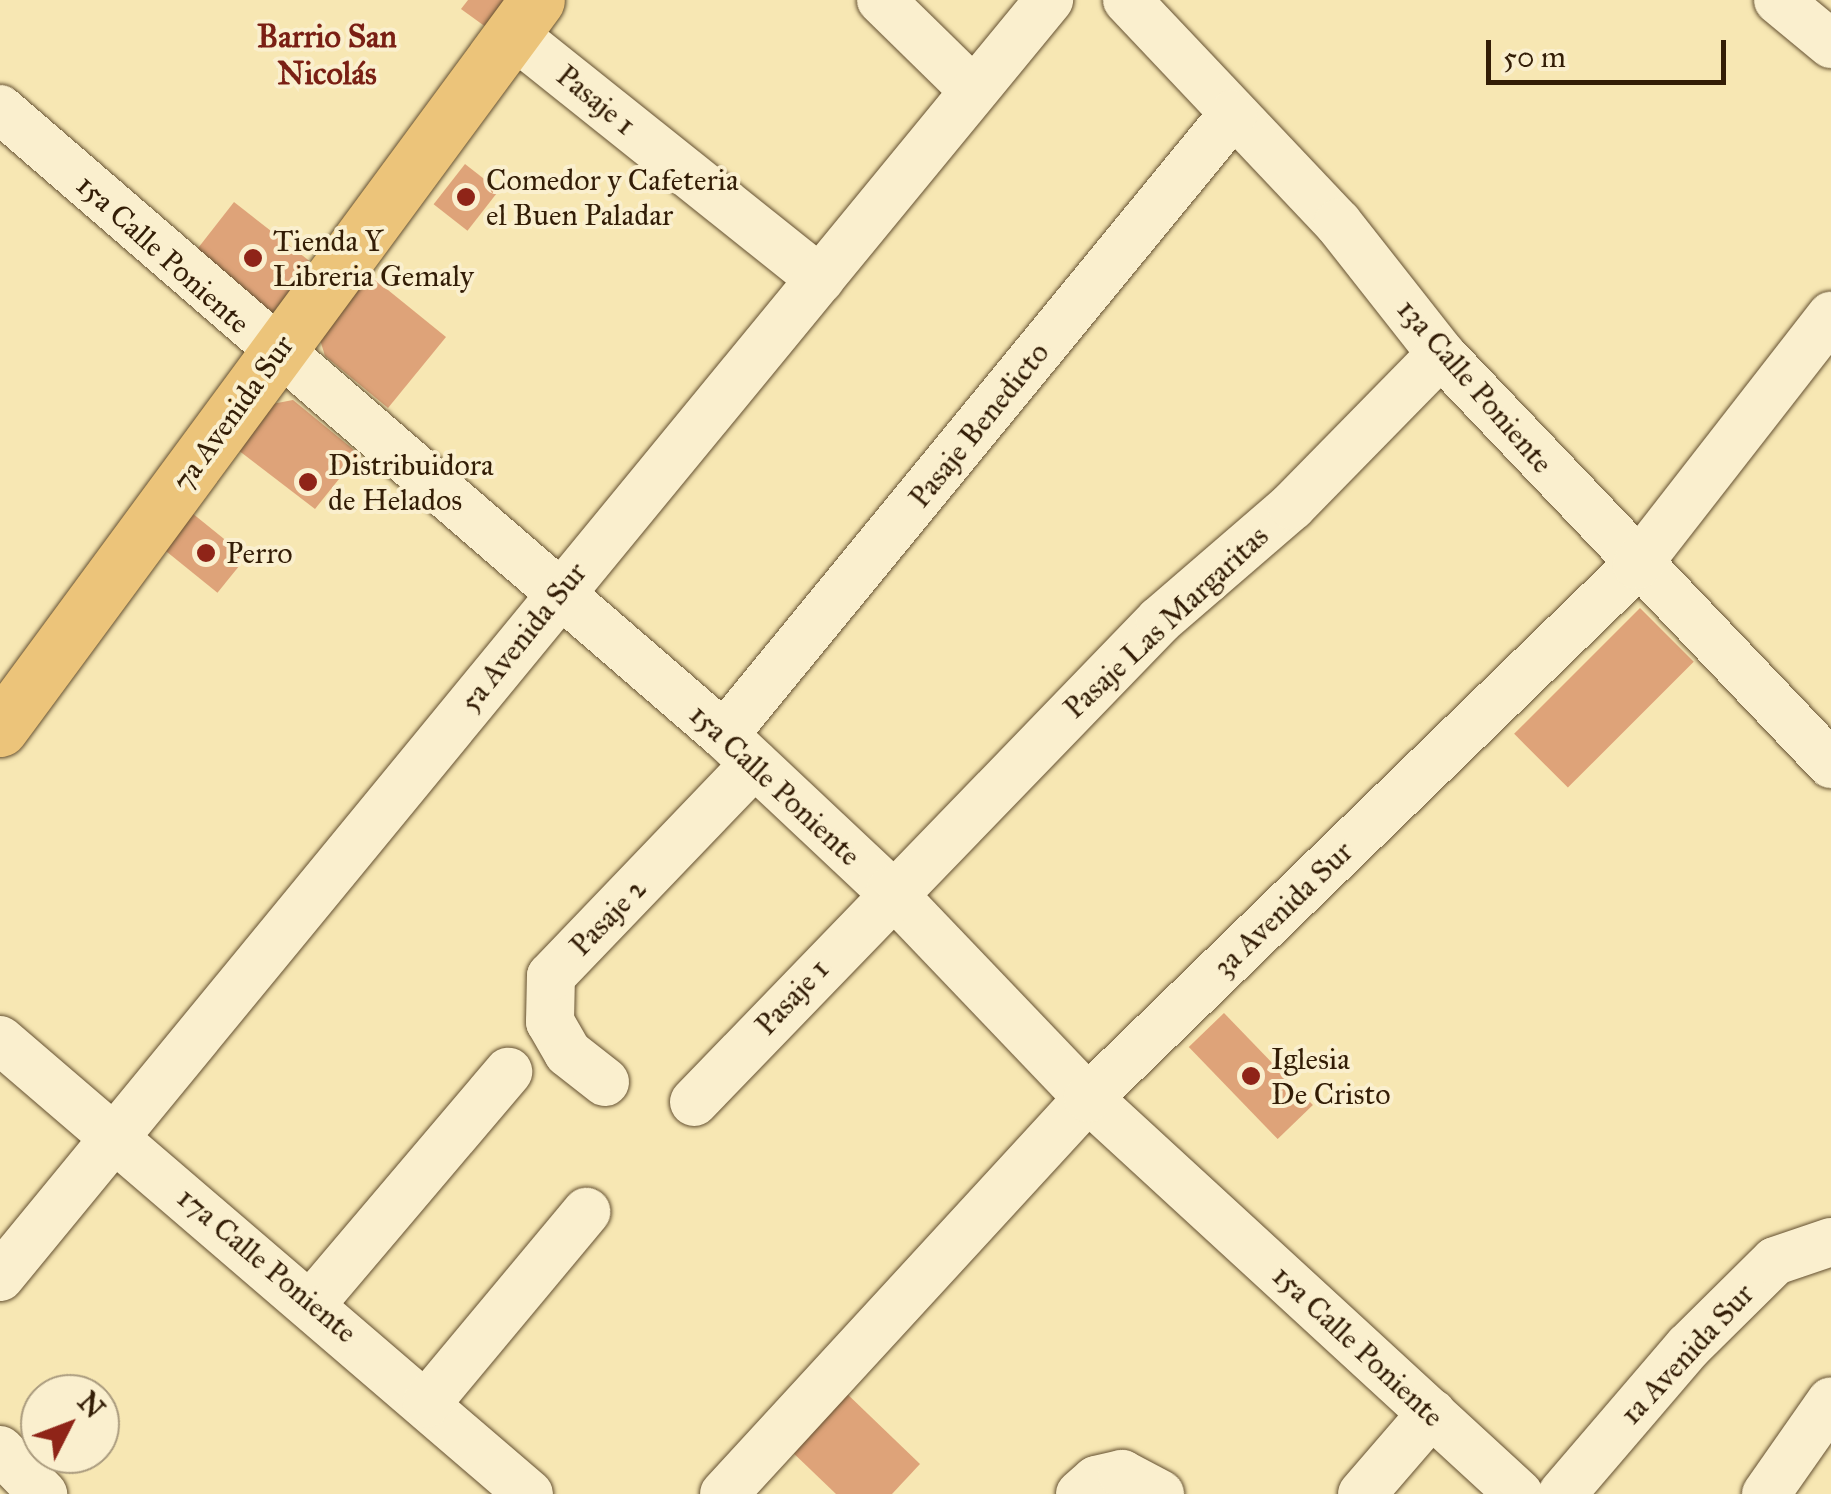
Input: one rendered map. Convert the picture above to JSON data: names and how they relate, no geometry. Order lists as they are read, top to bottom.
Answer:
{
  "streets": {
    "main road": ["7a Avenida Sur"],
    "street": [
      "Pasaje 1",
      "15a Calle Poniente",
      "13a Calle Poniente",
      "Pasaje Benedicto",
      "Pasaje Las Margaritas",
      "5a Avenida Sur",
      "3a Avenida Sur",
      "Pasaje 2",
      "17a Calle Poniente",
      "1a Avenida Sur"
    ]
  },
  "crossings": [
    ["Pasaje 1", "15a Calle Poniente"],
    ["Pasaje 1", "7a Avenida Sur"],
    ["Pasaje 1", "Pasaje Las Margaritas"],
    ["Pasaje 1", "5a Avenida Sur"],
    ["15a Calle Poniente", "7a Avenida Sur"],
    ["15a Calle Poniente", "Pasaje Benedicto"],
    ["15a Calle Poniente", "Pasaje Las Margaritas"],
    ["15a Calle Poniente", "5a Avenida Sur"],
    ["15a Calle Poniente", "3a Avenida Sur"],
    ["15a Calle Poniente", "Pasaje 2"],
    ["13a Calle Poniente", "Pasaje Benedicto"],
    ["13a Calle Poniente", "Pasaje Las Margaritas"],
    ["13a Calle Poniente", "3a Avenida Sur"],
    ["Pasaje Benedicto", "Pasaje 2"],
    ["5a Avenida Sur", "17a Calle Poniente"]
  ],
  "districts": ["Barrio San Nicolás"],
  "places": [
    "Comedor y Cafeteria el Buen Paladar",
    "Tienda Y Libreria Gemaly",
    "Distribuidora de Helados",
    "Perro",
    "Iglesia De Cristo"
  ],
  "scale_bar": "50 m",
  "north": "top right"
}
